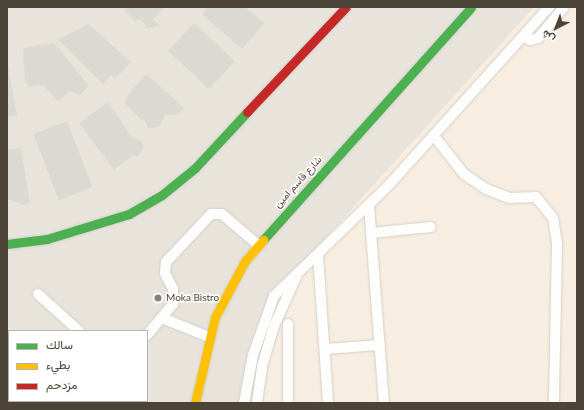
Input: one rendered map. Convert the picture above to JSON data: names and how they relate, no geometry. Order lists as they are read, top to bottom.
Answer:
{
  "streets": {
    "main road": ["شارع قاسم امين"]
  },
  "places": ["Moka Bistro"],
  "legend": ["سالك", "بطيء", "مزدحم"],
  "north": "bottom left"
}
